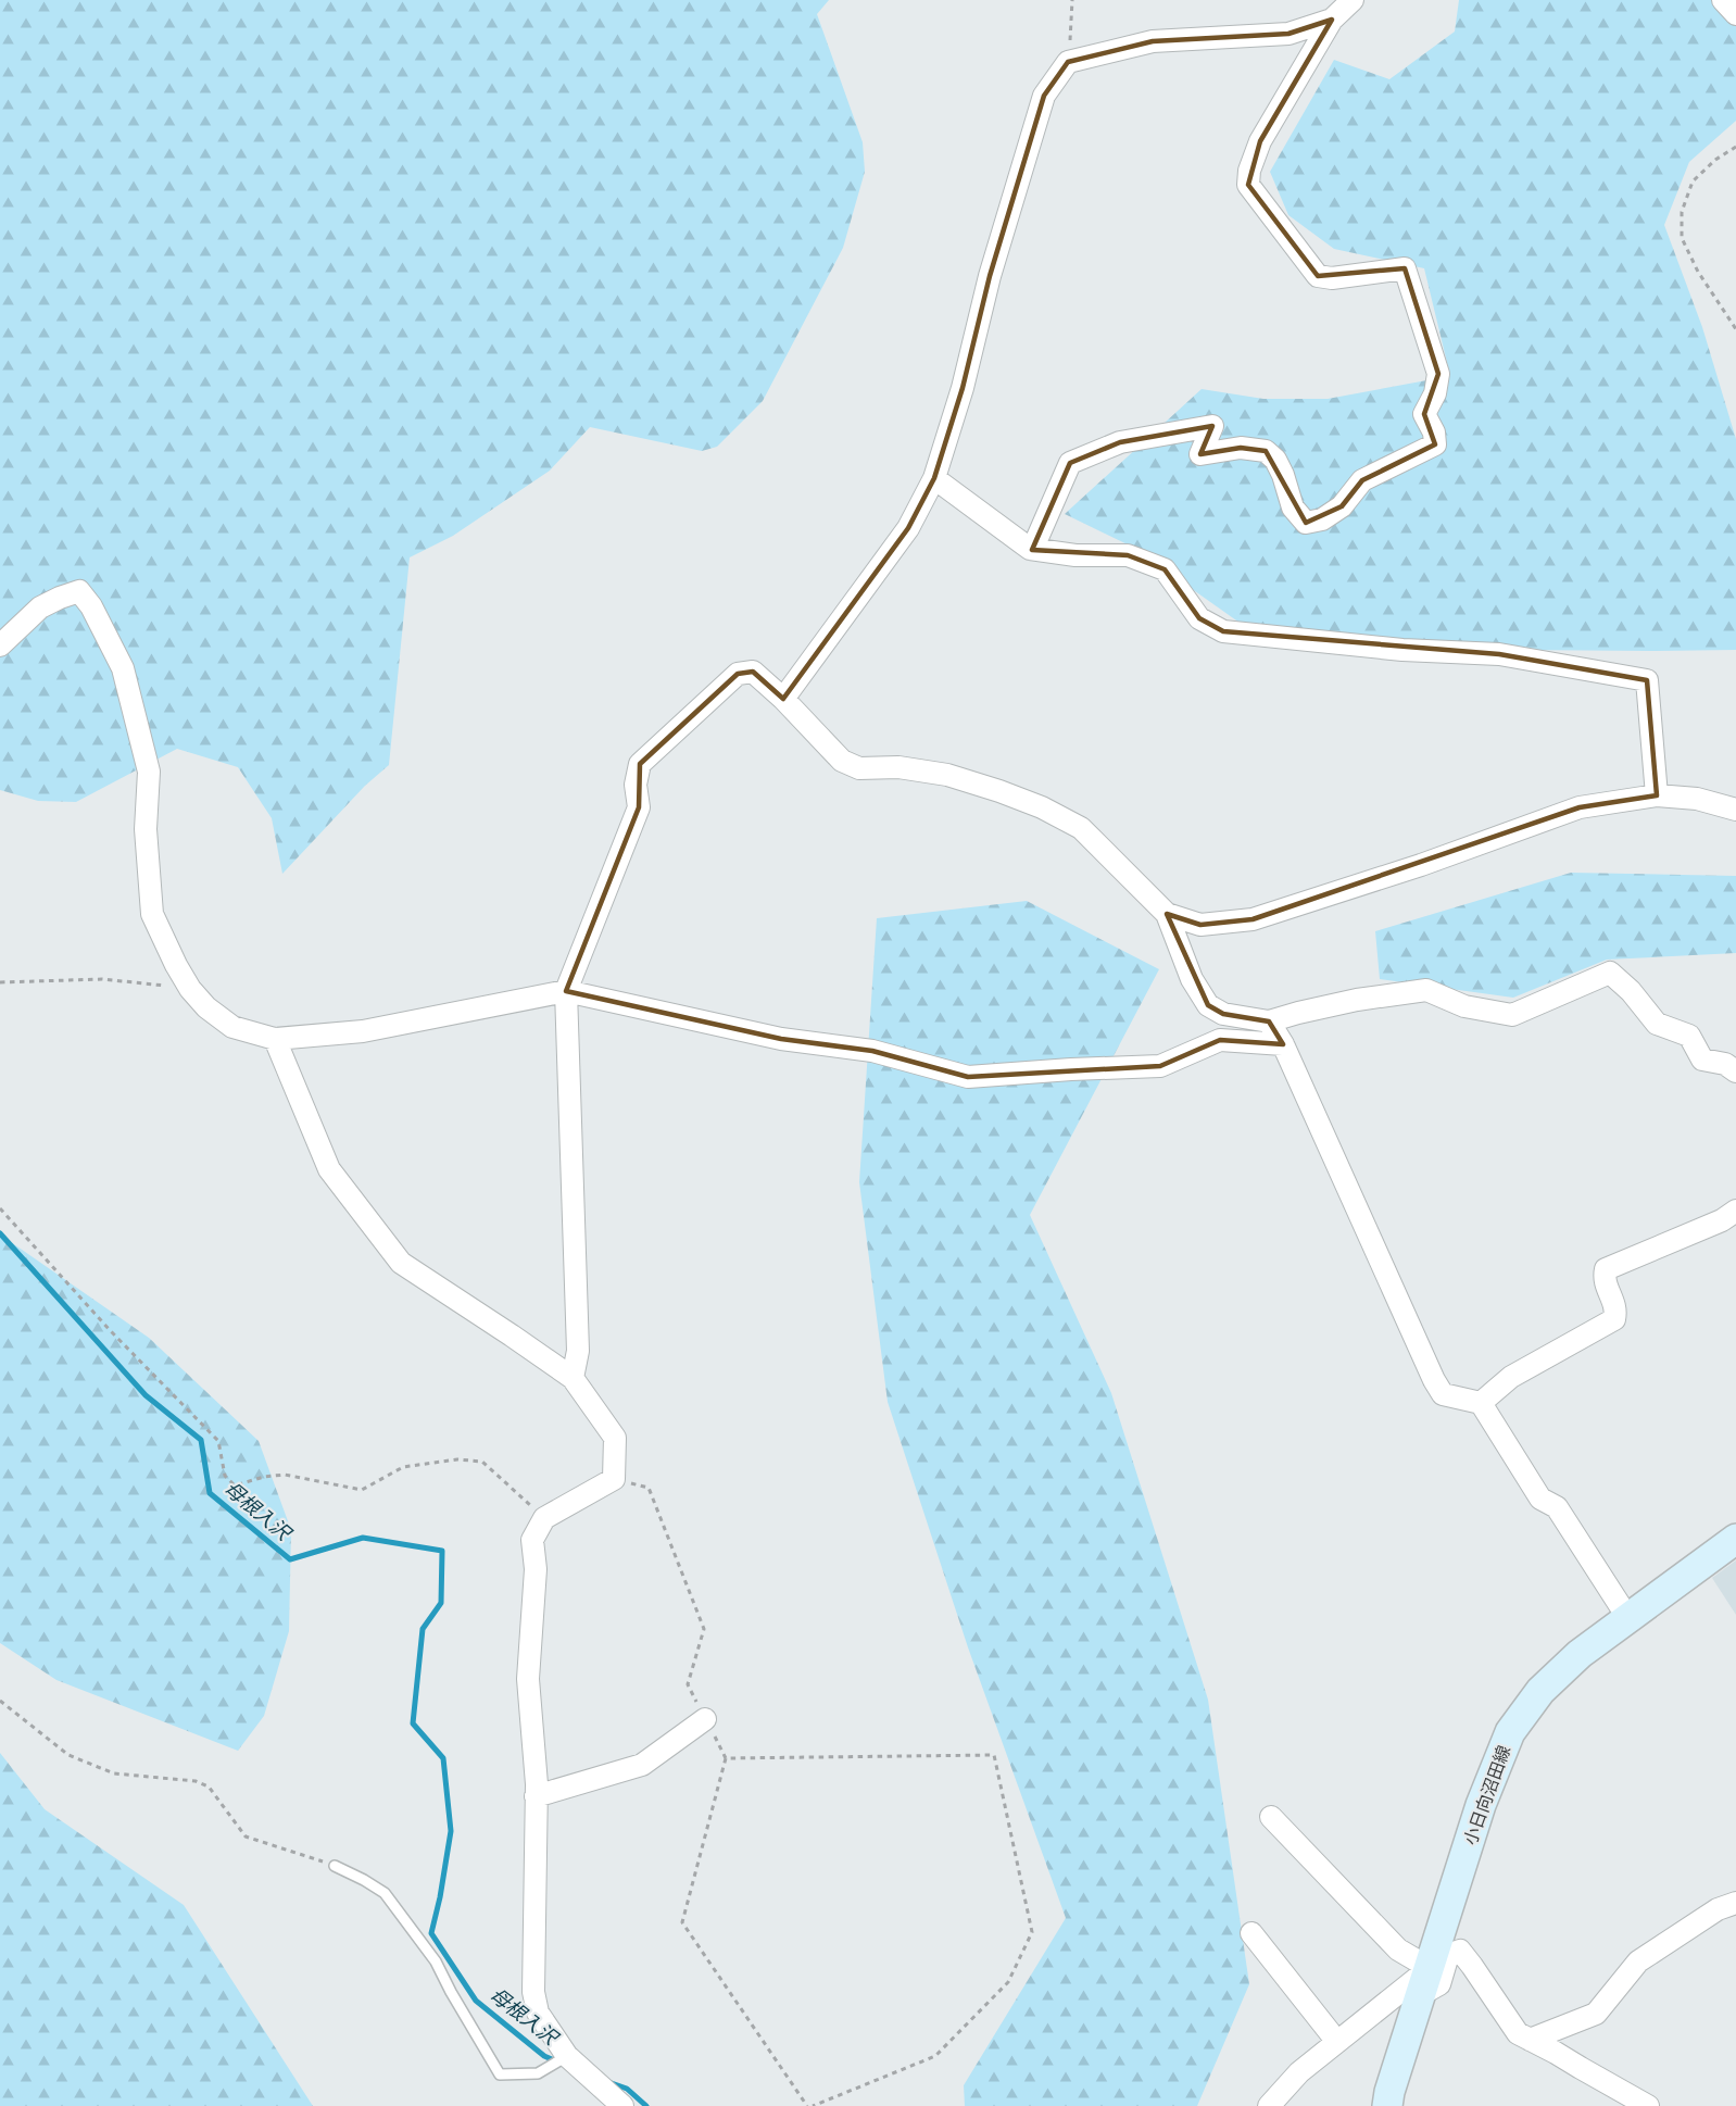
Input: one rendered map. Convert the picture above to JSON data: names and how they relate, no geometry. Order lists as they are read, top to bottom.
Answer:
{
  "streets": {
    "main road": ["小日向沼田線"]
  },
  "water": ["母根入沢"]
}
